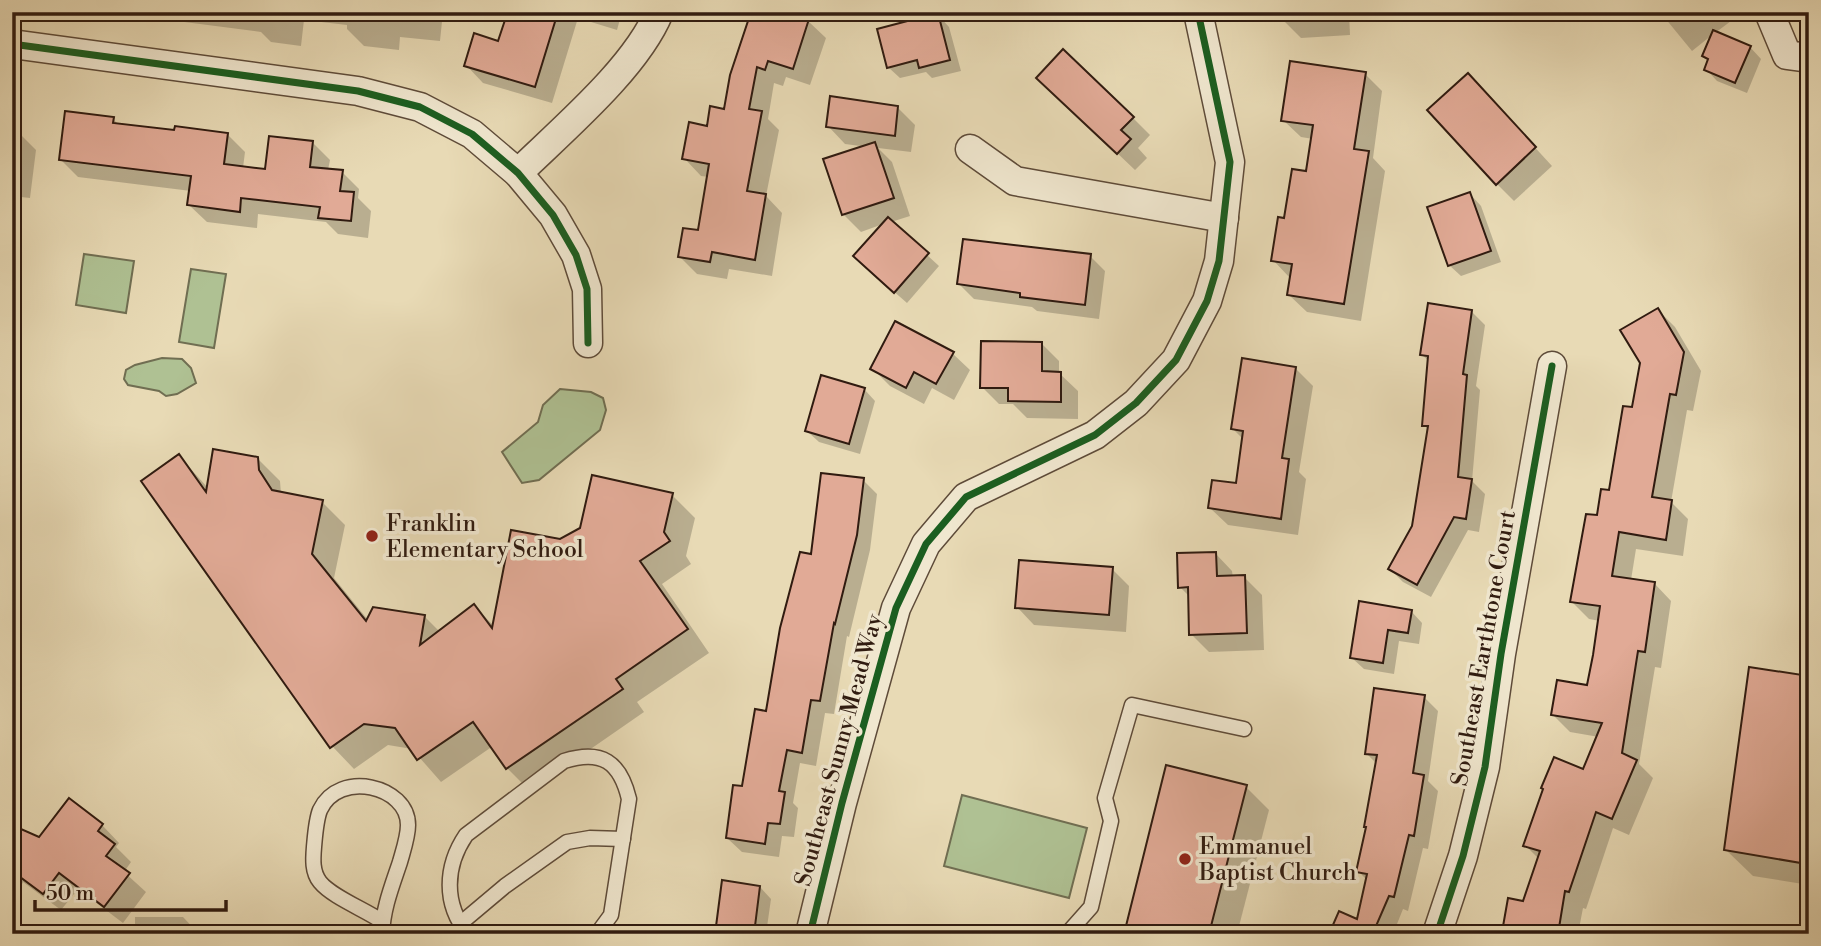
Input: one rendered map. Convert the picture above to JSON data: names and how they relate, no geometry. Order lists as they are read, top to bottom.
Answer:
{
  "streets": {
    "street": ["Southeast Earthtone Court", "Southeast Sunny Mead Way"]
  },
  "places": ["Franklin Elementary School", "Emmanuel Baptist Church"],
  "scale_bar": "50 m"
}
